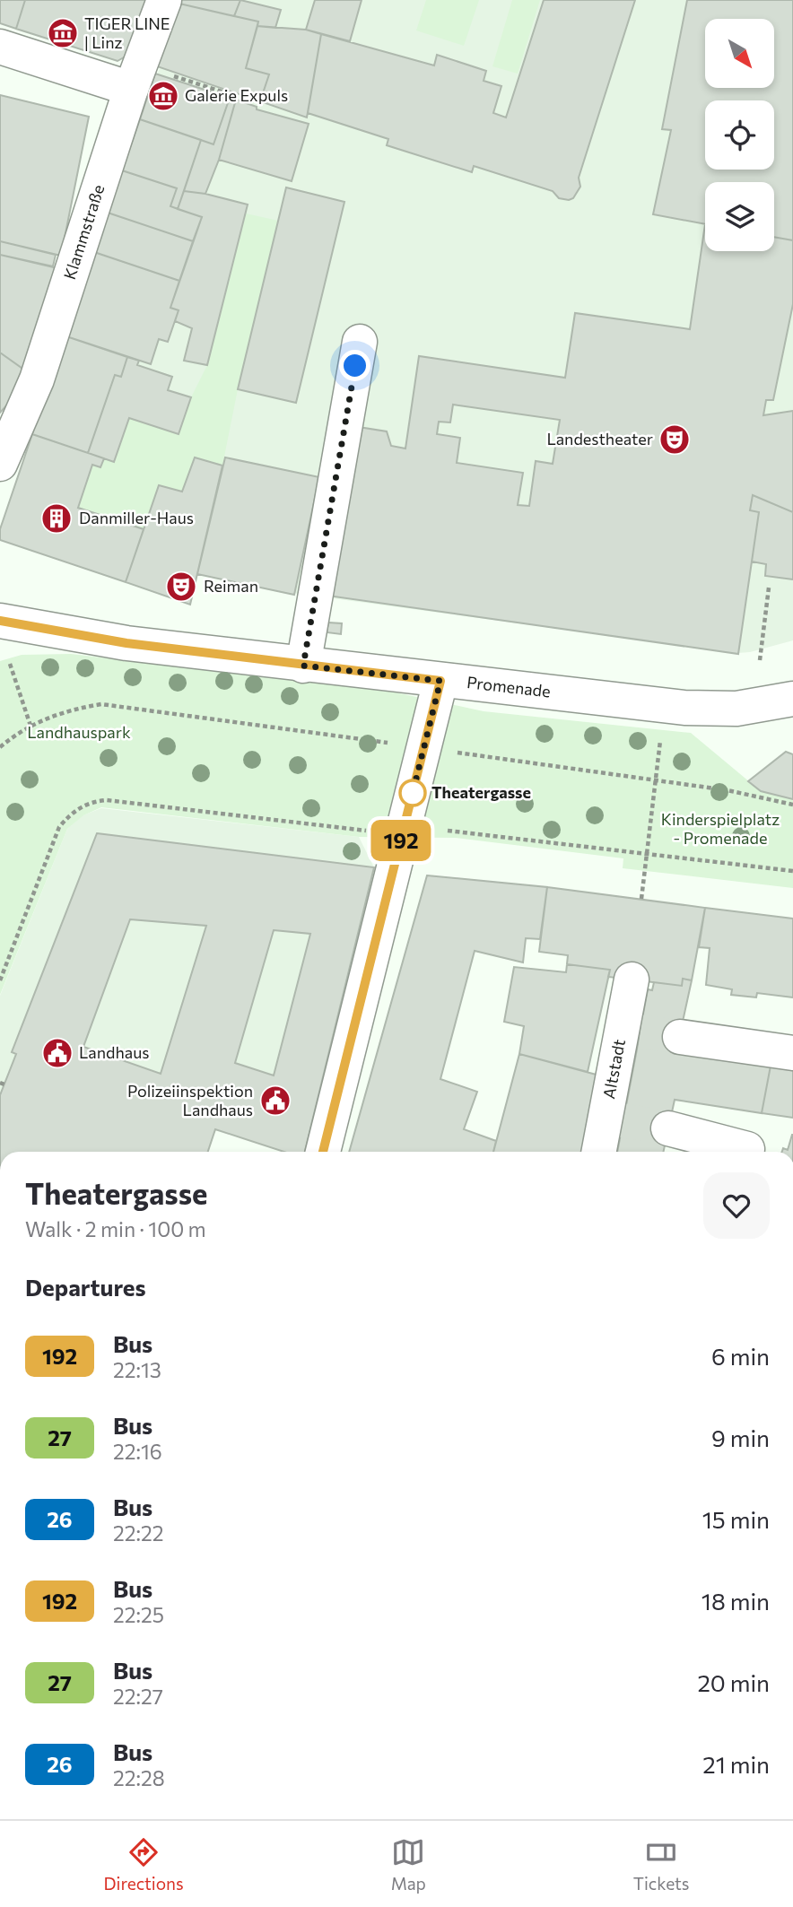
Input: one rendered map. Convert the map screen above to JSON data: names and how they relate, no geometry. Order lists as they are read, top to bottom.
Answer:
{
  "streets": {
    "street": ["Klammstraße", "Promenade", "Altstadt"]
  },
  "parks": ["Landhauspark", "Kinderspielplatz - Promenade"],
  "places": {
    "museum": ["TIGER LINE | Linz", "Galerie Expuls"],
    "theatre": ["Landestheater", "Reiman"],
    "building": ["Danmiller-Haus"],
    "other": ["Theatergasse"],
    "public building": ["Landhaus", "Polizeiinspektion Landhaus"]
  },
  "lines": ["bus line 192"],
  "north": "bottom right",
  "page": {
    "on_map": "192",
    "heading": [
      ["Theatergasse", "Walk · 2 min · 100 m"],
      "Departures"
    ],
    "list": [
      {
        "mark": "192",
        "name": "Bus",
        "note": "22:13",
        "value": "6 min"
      },
      {
        "mark": "27",
        "name": "Bus",
        "note": "22:16",
        "value": "9 min"
      },
      {
        "mark": "26",
        "name": "Bus",
        "note": "22:22",
        "value": "15 min"
      },
      {
        "mark": "192",
        "name": "Bus",
        "note": "22:25",
        "value": "18 min"
      },
      {
        "mark": "27",
        "name": "Bus",
        "note": "22:27",
        "value": "20 min"
      },
      {
        "mark": "26",
        "name": "Bus",
        "note": "22:28",
        "value": "21 min"
      }
    ],
    "tabs": ["Directions", "Map", "Tickets"]
  }
}
